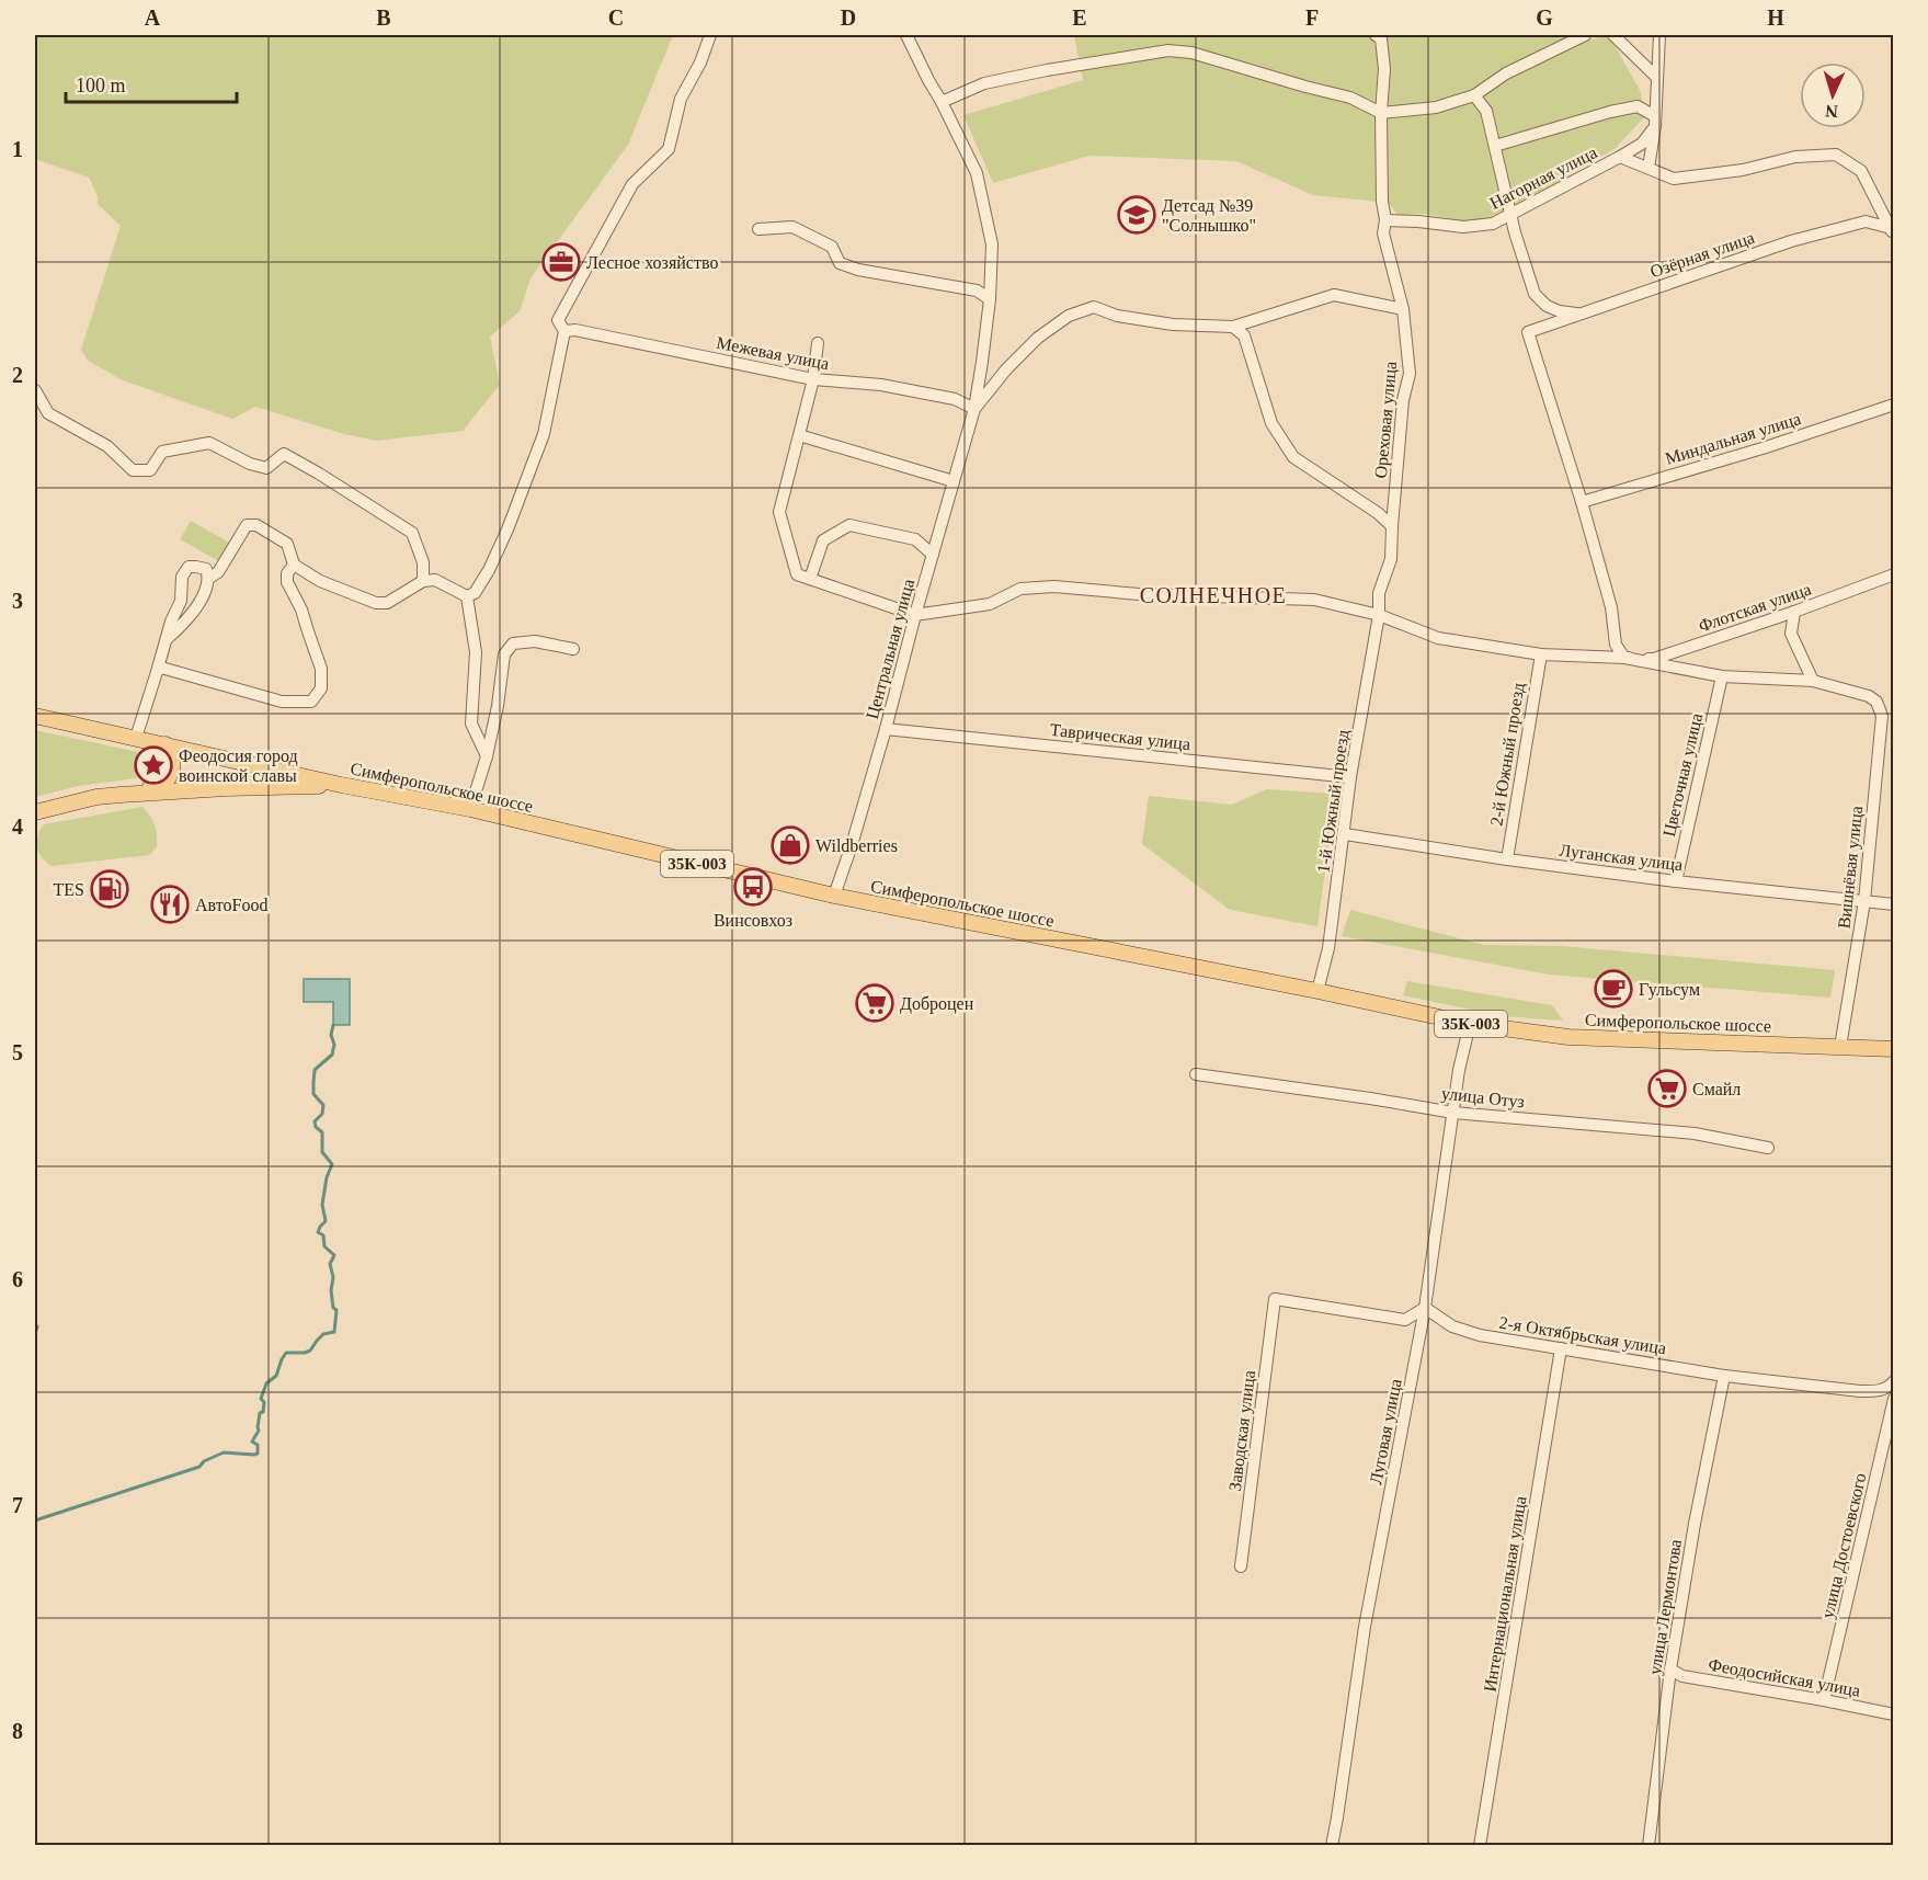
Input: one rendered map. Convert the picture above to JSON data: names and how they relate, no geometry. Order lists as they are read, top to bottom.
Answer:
{
  "streets": {
    "main road": ["Симферопольское шоссе", "35К-003"],
    "street": [
      "Нагорная улица",
      "Озёрная улица",
      "Межевая улица",
      "Ореховая улица",
      "Миндальная улица",
      "Флотская улица",
      "Центральная улица",
      "Таврическая улица",
      "2-й Южный проезд",
      "Цветочная улица",
      "1-й Южный проезд",
      "Луганская улица",
      "Вишнёвая улица",
      "улица Отуз",
      "2-я Октябрьская улица",
      "Заводская улица",
      "Луговая улица",
      "улица Достоевского",
      "Интернациональная улица",
      "улица Лермонтова",
      "Феодосийская улица"
    ]
  },
  "crossings": [
    ["Нагорная улица", "Озёрная улица"],
    ["Нагорная улица", "Ореховая улица"],
    ["Озёрная улица", "Миндальная улица"],
    ["Межевая улица", "Центральная улица"],
    ["Ореховая улица", "Центральная улица"],
    ["Ореховая улица", "1-й Южный проезд"],
    ["Центральная улица", "Таврическая улица"],
    ["Центральная улица", "Симферопольское шоссе"],
    ["Таврическая улица", "1-й Южный проезд"],
    ["2-й Южный проезд", "Луганская улица"],
    ["Цветочная улица", "Луганская улица"],
    ["Симферопольское шоссе", "1-й Южный проезд"],
    ["Симферопольское шоссе", "35К-003"],
    ["Симферопольское шоссе", "Вишнёвая улица"],
    ["Симферопольское шоссе", "Луговая улица"],
    ["1-й Южный проезд", "Луганская улица"],
    ["Луганская улица", "Вишнёвая улица"],
    ["улица Отуз", "Луговая улица"],
    ["2-я Октябрьская улица", "Заводская улица"],
    ["2-я Октябрьская улица", "Луговая улица"],
    ["2-я Октябрьская улица", "Интернациональная улица"],
    ["2-я Октябрьская улица", "улица Лермонтова"],
    ["Заводская улица", "Луговая улица"],
    ["улица Достоевского", "Феодосийская улица"],
    ["улица Лермонтова", "Феодосийская улица"]
  ],
  "districts": ["СОЛНЕЧНОЕ"],
  "places": {
    "school or university": ["Детсад №39 \"Солнышко\""],
    "office": ["Лесное хозяйство"],
    "place": ["Феодосия город воинской славы"],
    "shop": ["Wildberries"],
    "bus stop": ["Винсовхоз"],
    "fuel station": ["TES"],
    "restaurant": ["АвтоFood"],
    "cafe": ["Гульсум"],
    "supermarket": ["Доброцен", "Смайл"]
  },
  "scale_bar": "100 m",
  "north": "bottom",
  "grid": {
    "columns": [
      "A",
      "B",
      "C",
      "D",
      "E",
      "F",
      "G",
      "H"
    ],
    "rows": [
      "1",
      "2",
      "3",
      "4",
      "5",
      "6",
      "7",
      "8"
    ]
  }
}
